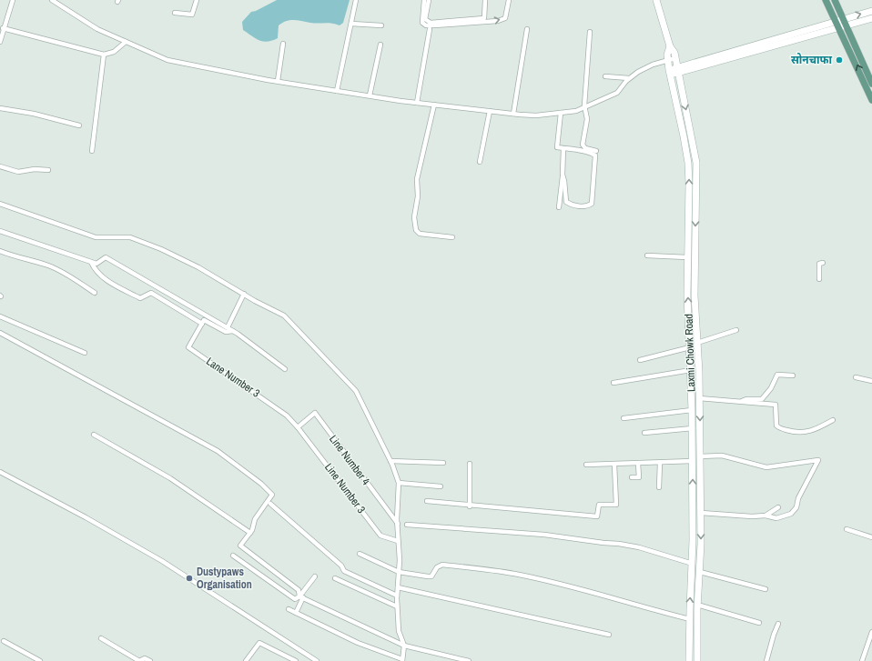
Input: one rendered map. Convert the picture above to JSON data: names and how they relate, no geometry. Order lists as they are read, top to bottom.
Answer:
{
  "streets": {
    "main road": ["Laxmi Chowk Road"],
    "street": ["Lane Number 3", "Line Number 4", "Line Number 3"]
  },
  "crossings": [
    ["Lane Number 3", "Line Number 4"],
    ["Lane Number 3", "Line Number 3"],
    ["Line Number 4", "Line Number 3"]
  ],
  "places": ["सोनचाफा", "Dustypaws Organisation"]
}
